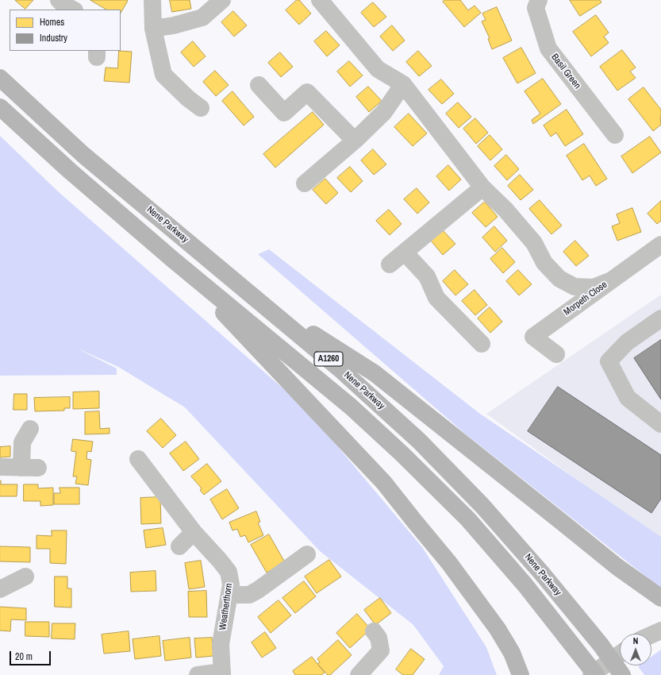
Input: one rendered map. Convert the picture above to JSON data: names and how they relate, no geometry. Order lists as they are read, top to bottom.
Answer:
{
  "streets": {
    "highway": ["Nene Parkway", "A1260"],
    "street": ["Basil Green", "Morpeth Close", "Weatherthorn"]
  },
  "legend": ["Homes", "Industry"],
  "scale_bar": "20 m",
  "north": "top"
}
